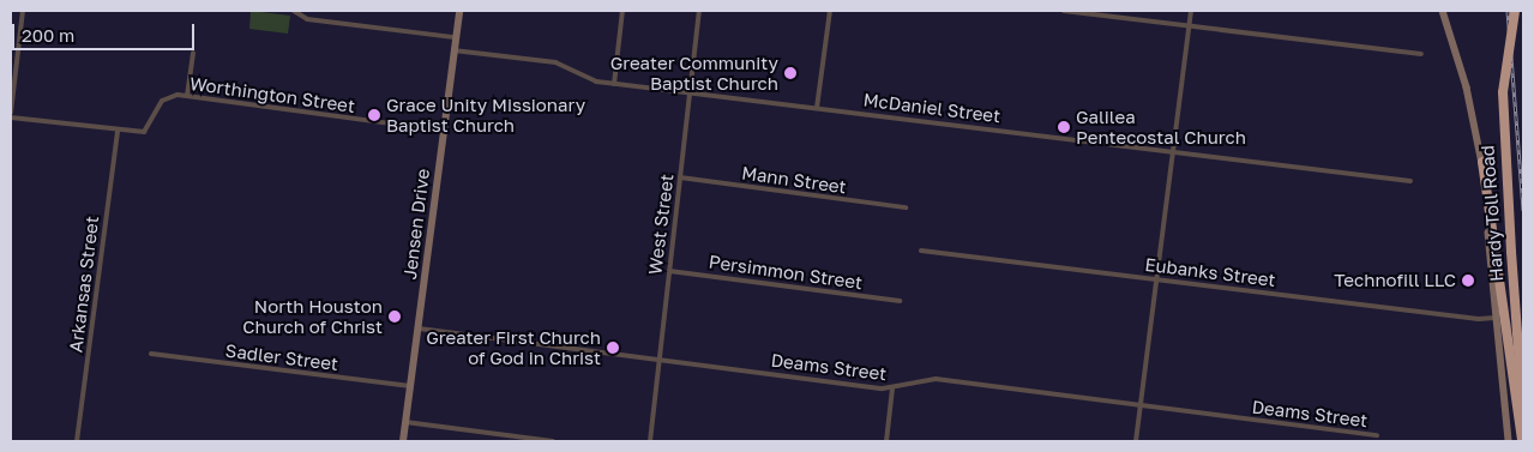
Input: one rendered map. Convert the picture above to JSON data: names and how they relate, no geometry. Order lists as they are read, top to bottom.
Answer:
{
  "streets": {
    "highway": ["Hardy Toll Road"],
    "main road": ["Jensen Drive"],
    "street": [
      "Worthington Street",
      "McDaniel Street",
      "Mann Street",
      "West Street",
      "Persimmon Street",
      "Eubanks Street",
      "Arkansas Street",
      "Sadler Street",
      "Deams Street"
    ]
  },
  "crossings": [
    ["Worthington Street", "Jensen Drive"],
    ["Worthington Street", "Arkansas Street"],
    ["McDaniel Street", "Jensen Drive"],
    ["McDaniel Street", "West Street"],
    ["Mann Street", "West Street"],
    ["Jensen Drive", "Sadler Street"],
    ["Jensen Drive", "Deams Street"],
    ["West Street", "Persimmon Street"],
    ["West Street", "Deams Street"]
  ],
  "places": [
    "Greater Community Baptist Church",
    "Grace Unity Missionary Baptist Church",
    "Galilea Pentecostal Church",
    "Technofill LLC",
    "North Houston Church of Christ",
    "Greater First Church of God in Christ"
  ],
  "scale_bar": "200 m"
}
